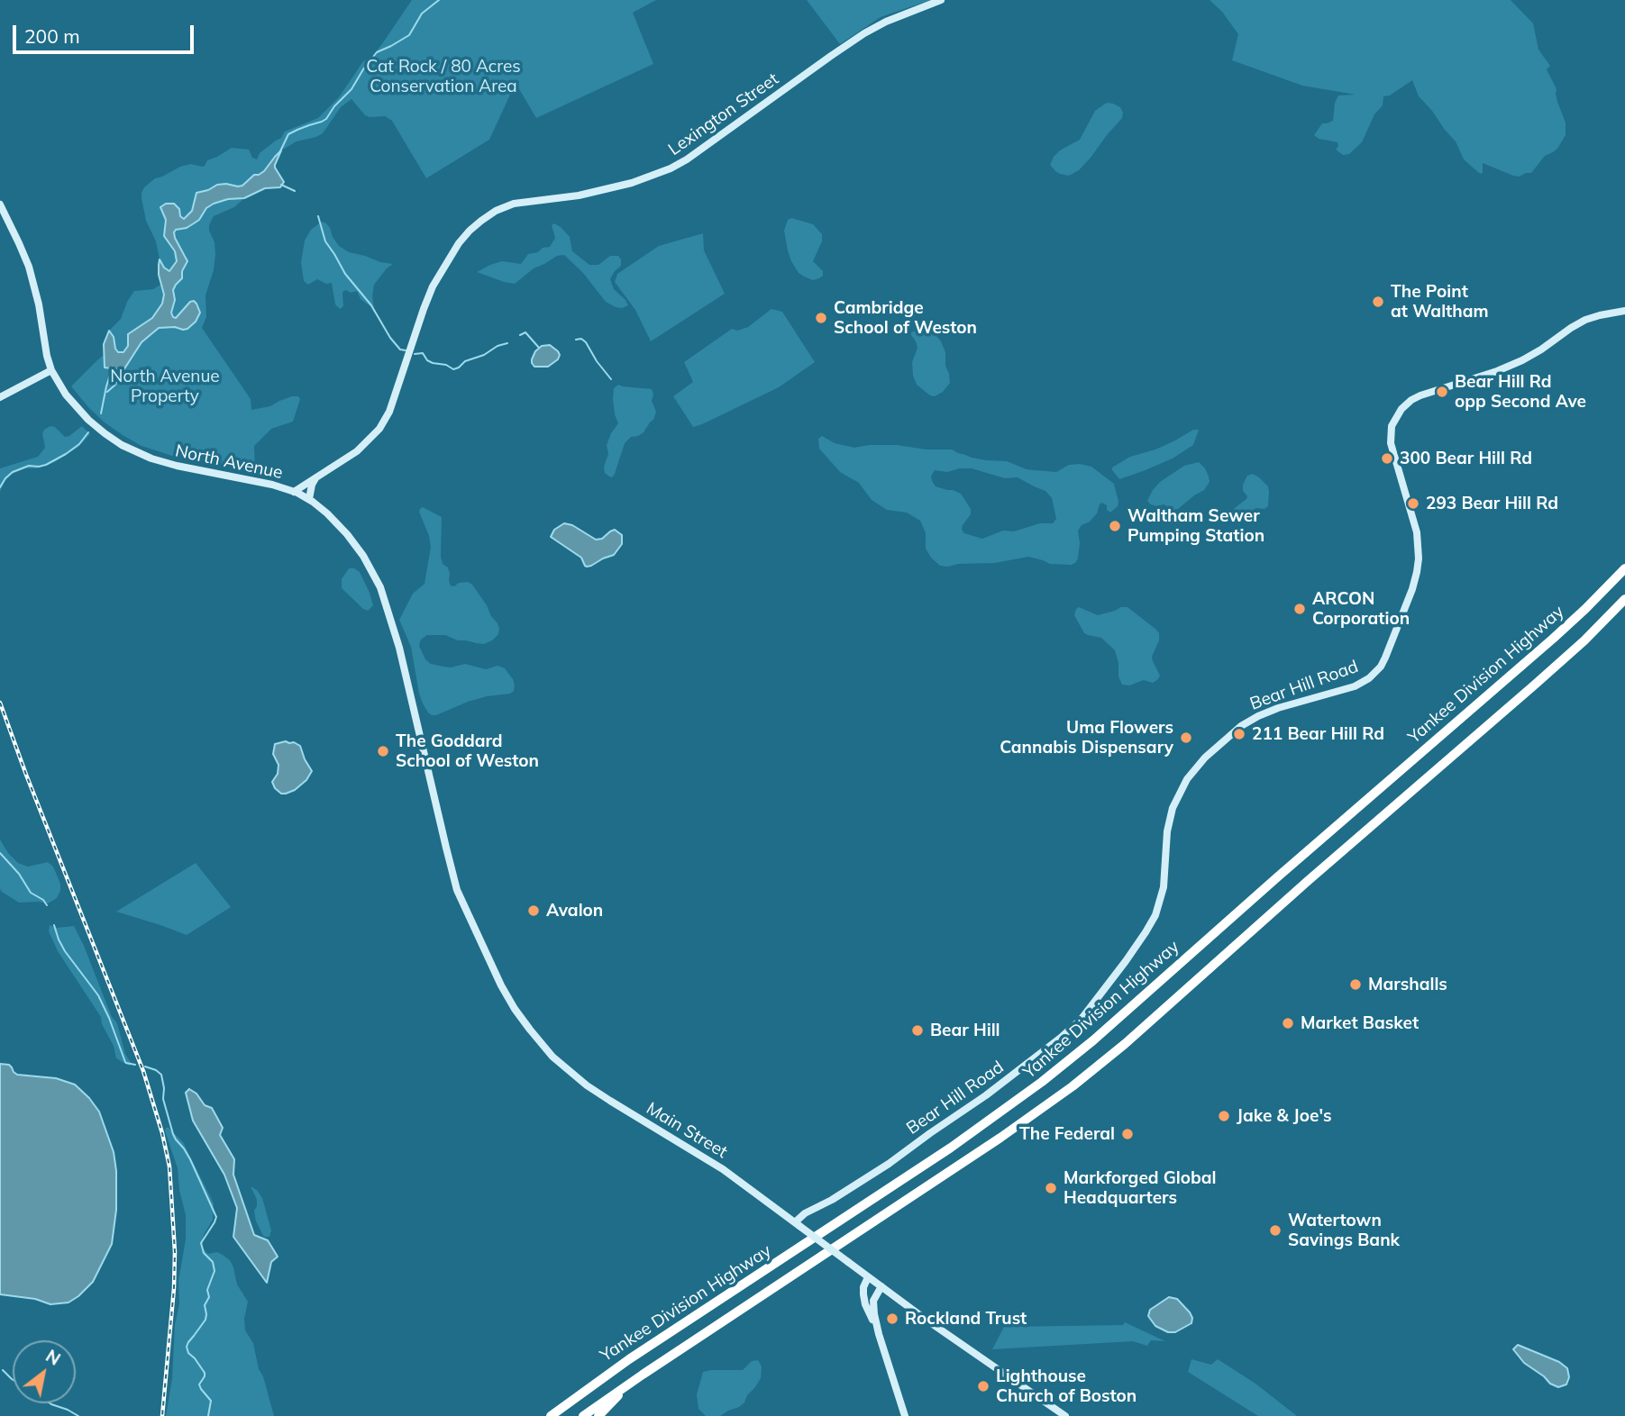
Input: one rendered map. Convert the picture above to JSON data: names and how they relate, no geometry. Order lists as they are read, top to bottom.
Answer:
{
  "streets": {
    "highway": ["Yankee Division Highway"],
    "street": [
      "Lexington Street",
      "North Avenue",
      "Bear Hill Road",
      "Main Street"
    ]
  },
  "crossings": [
    ["Lexington Street", "North Avenue"],
    ["North Avenue", "Main Street"],
    ["Bear Hill Road", "Main Street"]
  ],
  "parks": ["Cat Rock / 80 Acres Conservation Area", "North Avenue Property"],
  "places": [
    "The Point at Waltham",
    "Cambridge School of Weston",
    "Bear Hill Rd opp Second Ave",
    "300 Bear Hill Rd",
    "293 Bear Hill Rd",
    "Waltham Sewer Pumping Station",
    "ARCON Corporation",
    "211 Bear Hill Rd",
    "Uma Flowers Cannabis Dispensary",
    "The Goddard School of Weston",
    "Avalon",
    "Marshalls",
    "Market Basket",
    "Bear Hill",
    "Jake & Joe's",
    "The Federal",
    "Markforged Global Headquarters",
    "Watertown Savings Bank",
    "Rockland Trust",
    "Lighthouse Church of Boston"
  ],
  "scale_bar": "200 m",
  "north": "top right"
}
